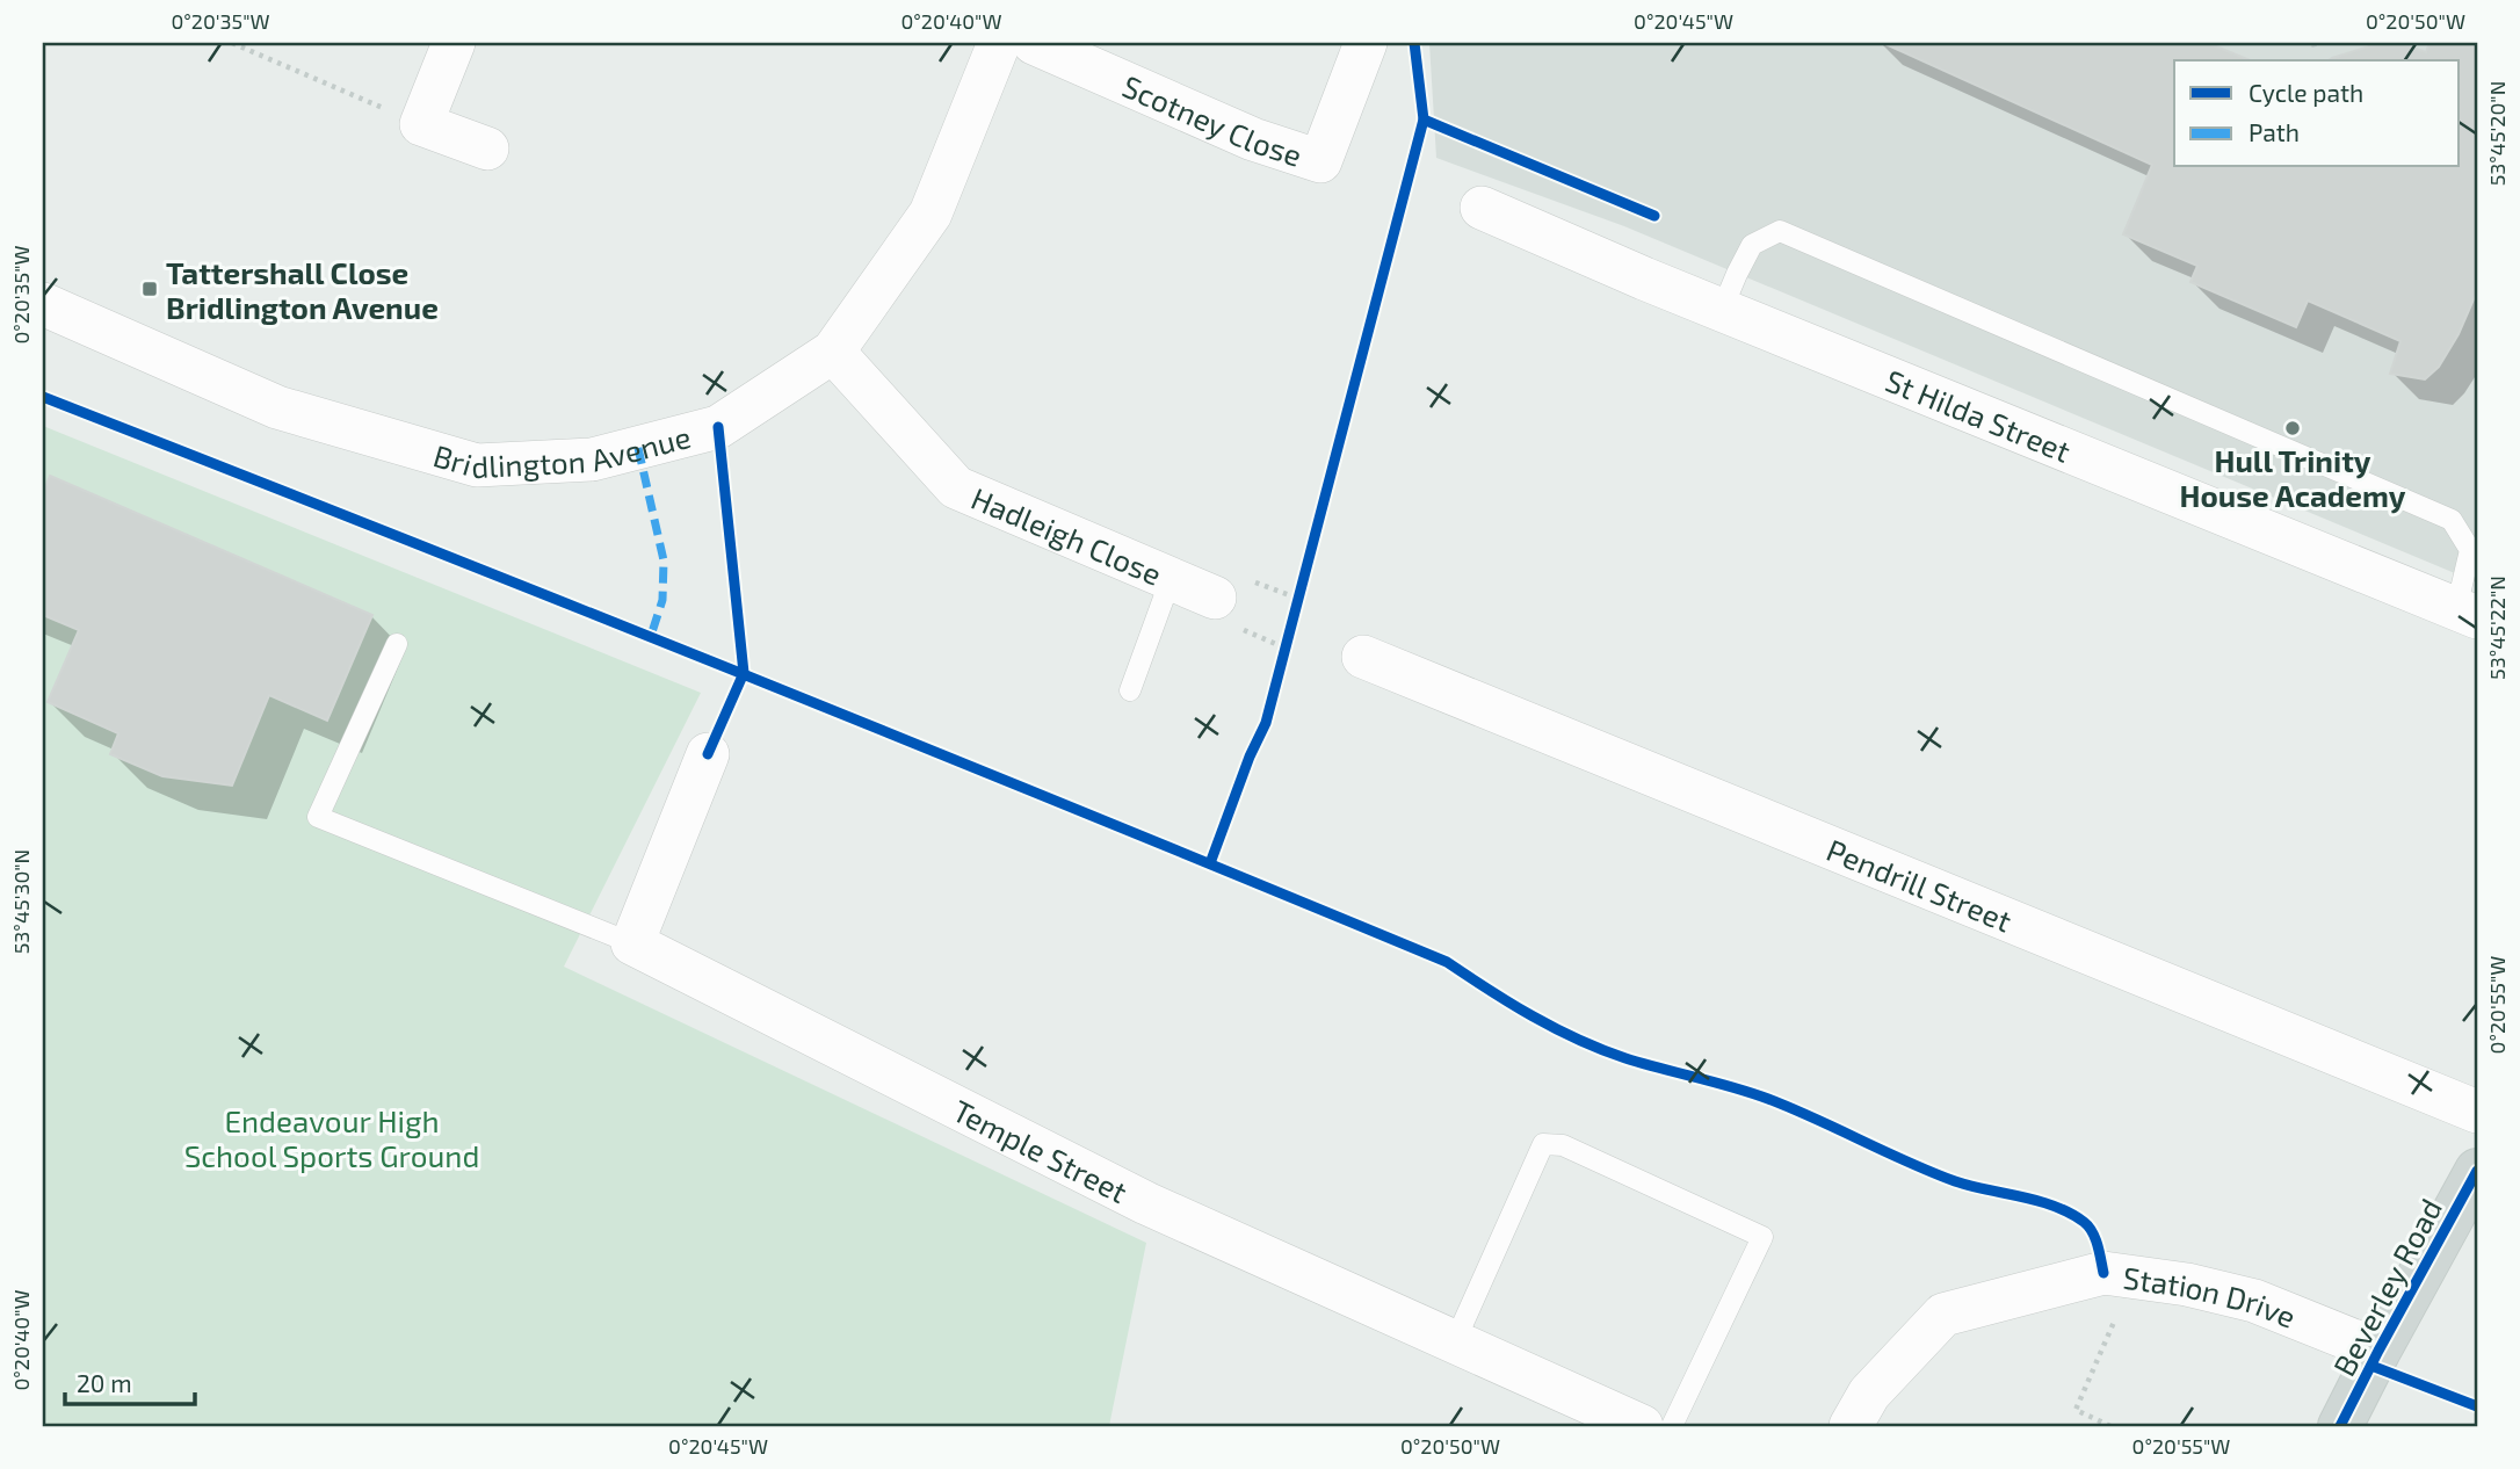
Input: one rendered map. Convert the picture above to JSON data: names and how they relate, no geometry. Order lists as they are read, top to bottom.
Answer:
{
  "streets": {
    "main road": ["Beverley Road"],
    "street": [
      "Scotney Close",
      "St Hilda Street",
      "Bridlington Avenue",
      "Hadleigh Close",
      "Pendrill Street",
      "Temple Street",
      "Station Drive"
    ]
  },
  "crossings": [
    ["Bridlington Avenue", "Hadleigh Close"],
    ["Beverley Road", "Station Drive"]
  ],
  "parks": ["Endeavour High School Sports Ground"],
  "places": {
    "transit": ["Tattershall Close Bridlington Avenue"],
    "other": ["Hull Trinity House Academy"]
  },
  "legend": ["Cycle path", "Path"],
  "scale_bar": "20 m",
  "coordinates": [
    "0°20'35\"W",
    "0°20'40\"W",
    "0°20'45\"W",
    "0°20'50\"W",
    "53°45'20\"N",
    "53°45'22\"N",
    "53°45'30\"N",
    "0°20'55\"W"
  ]
}
